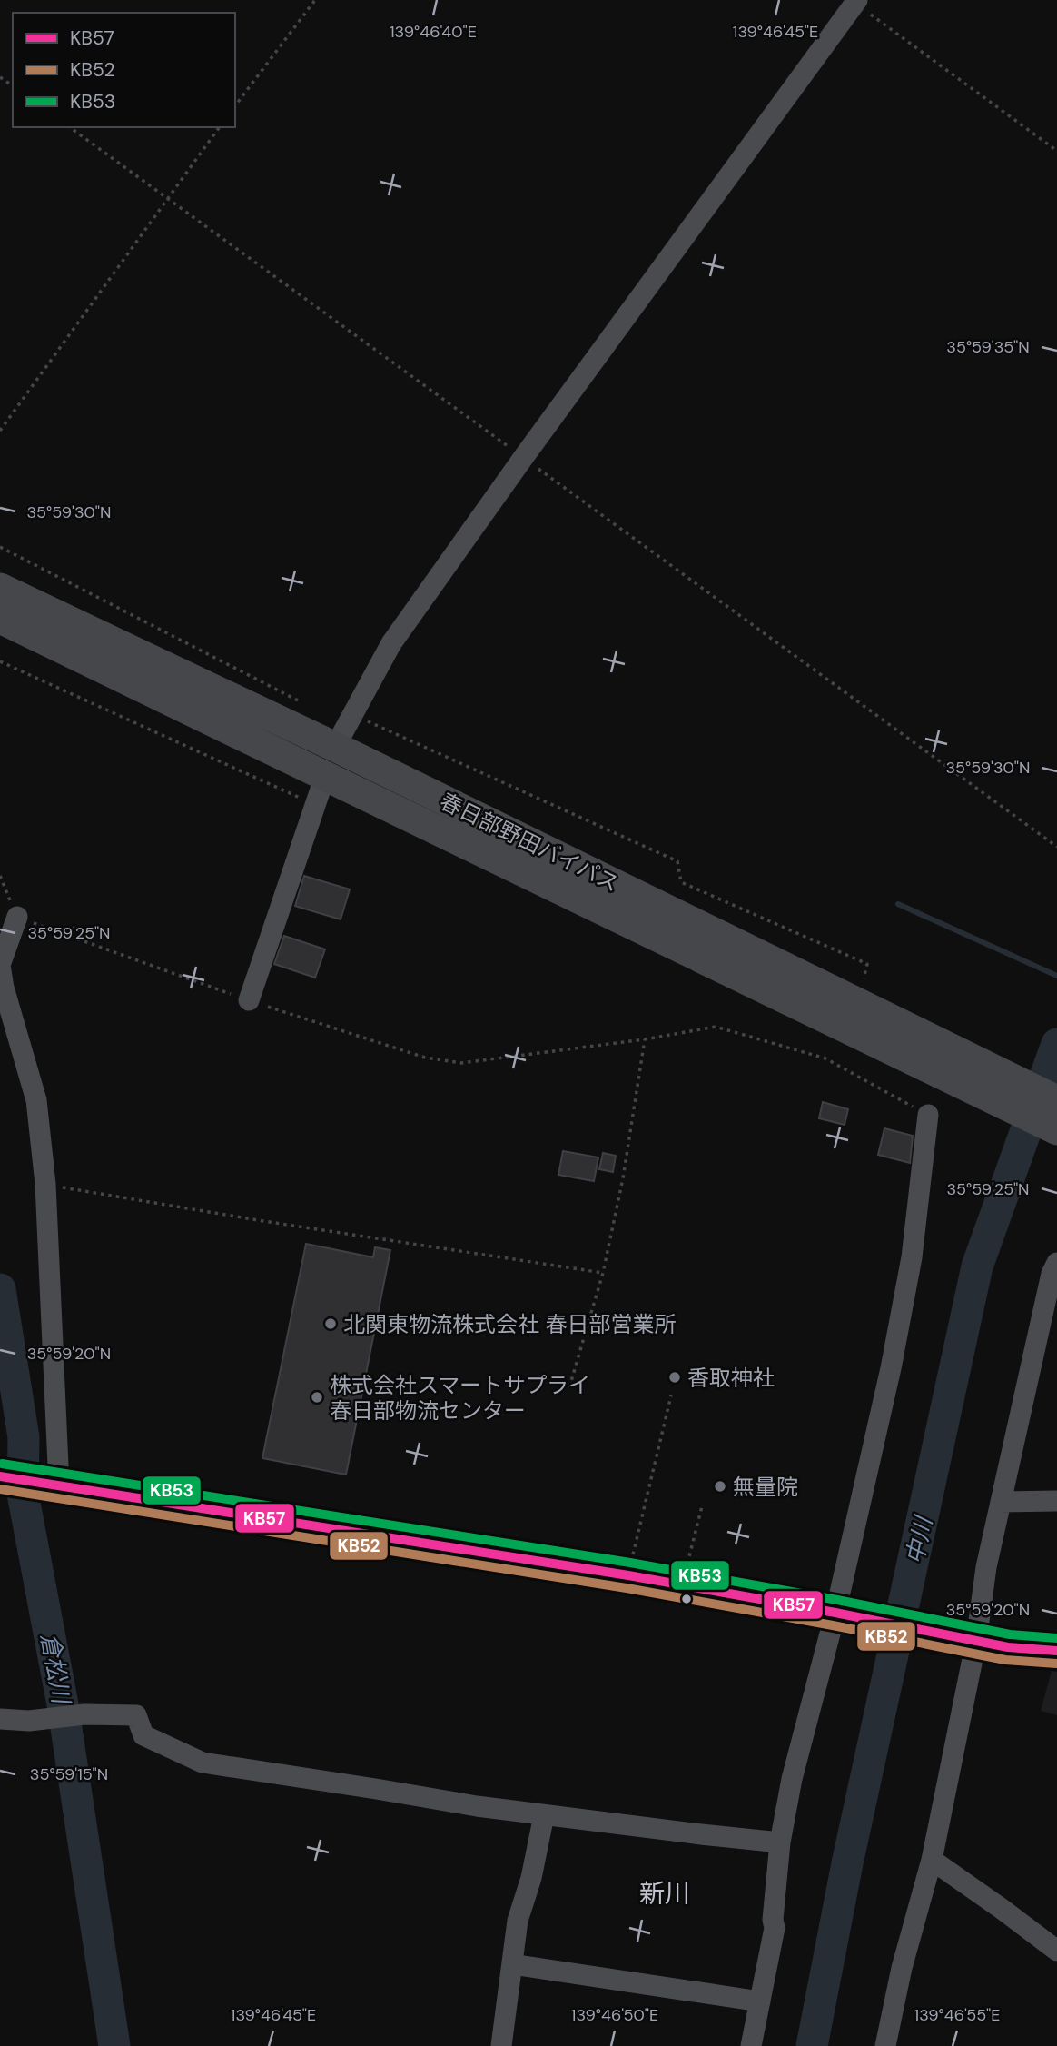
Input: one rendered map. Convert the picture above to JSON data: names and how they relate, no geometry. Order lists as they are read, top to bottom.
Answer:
{
  "streets": {
    "highway": ["春日部野田バイパス"]
  },
  "districts": ["新川"],
  "water": ["中川", "倉松川"],
  "places": [
    "北関東物流株式会社 春日部営業所",
    "香取神社",
    "株式会社スマートサプライ 春日部物流センター",
    "無量院"
  ],
  "lines": ["transit line KB53", "transit line KB57", "transit line KB52"],
  "legend": ["KB57", "KB52", "KB53"],
  "coordinates": [
    "139°46'40\"E",
    "139°46'45\"E",
    "35°59'35\"N",
    "35°59'30\"N",
    "35°59'25\"N",
    "35°59'20\"N",
    "35°59'15\"N",
    "139°46'50\"E",
    "139°46'55\"E"
  ]
}
